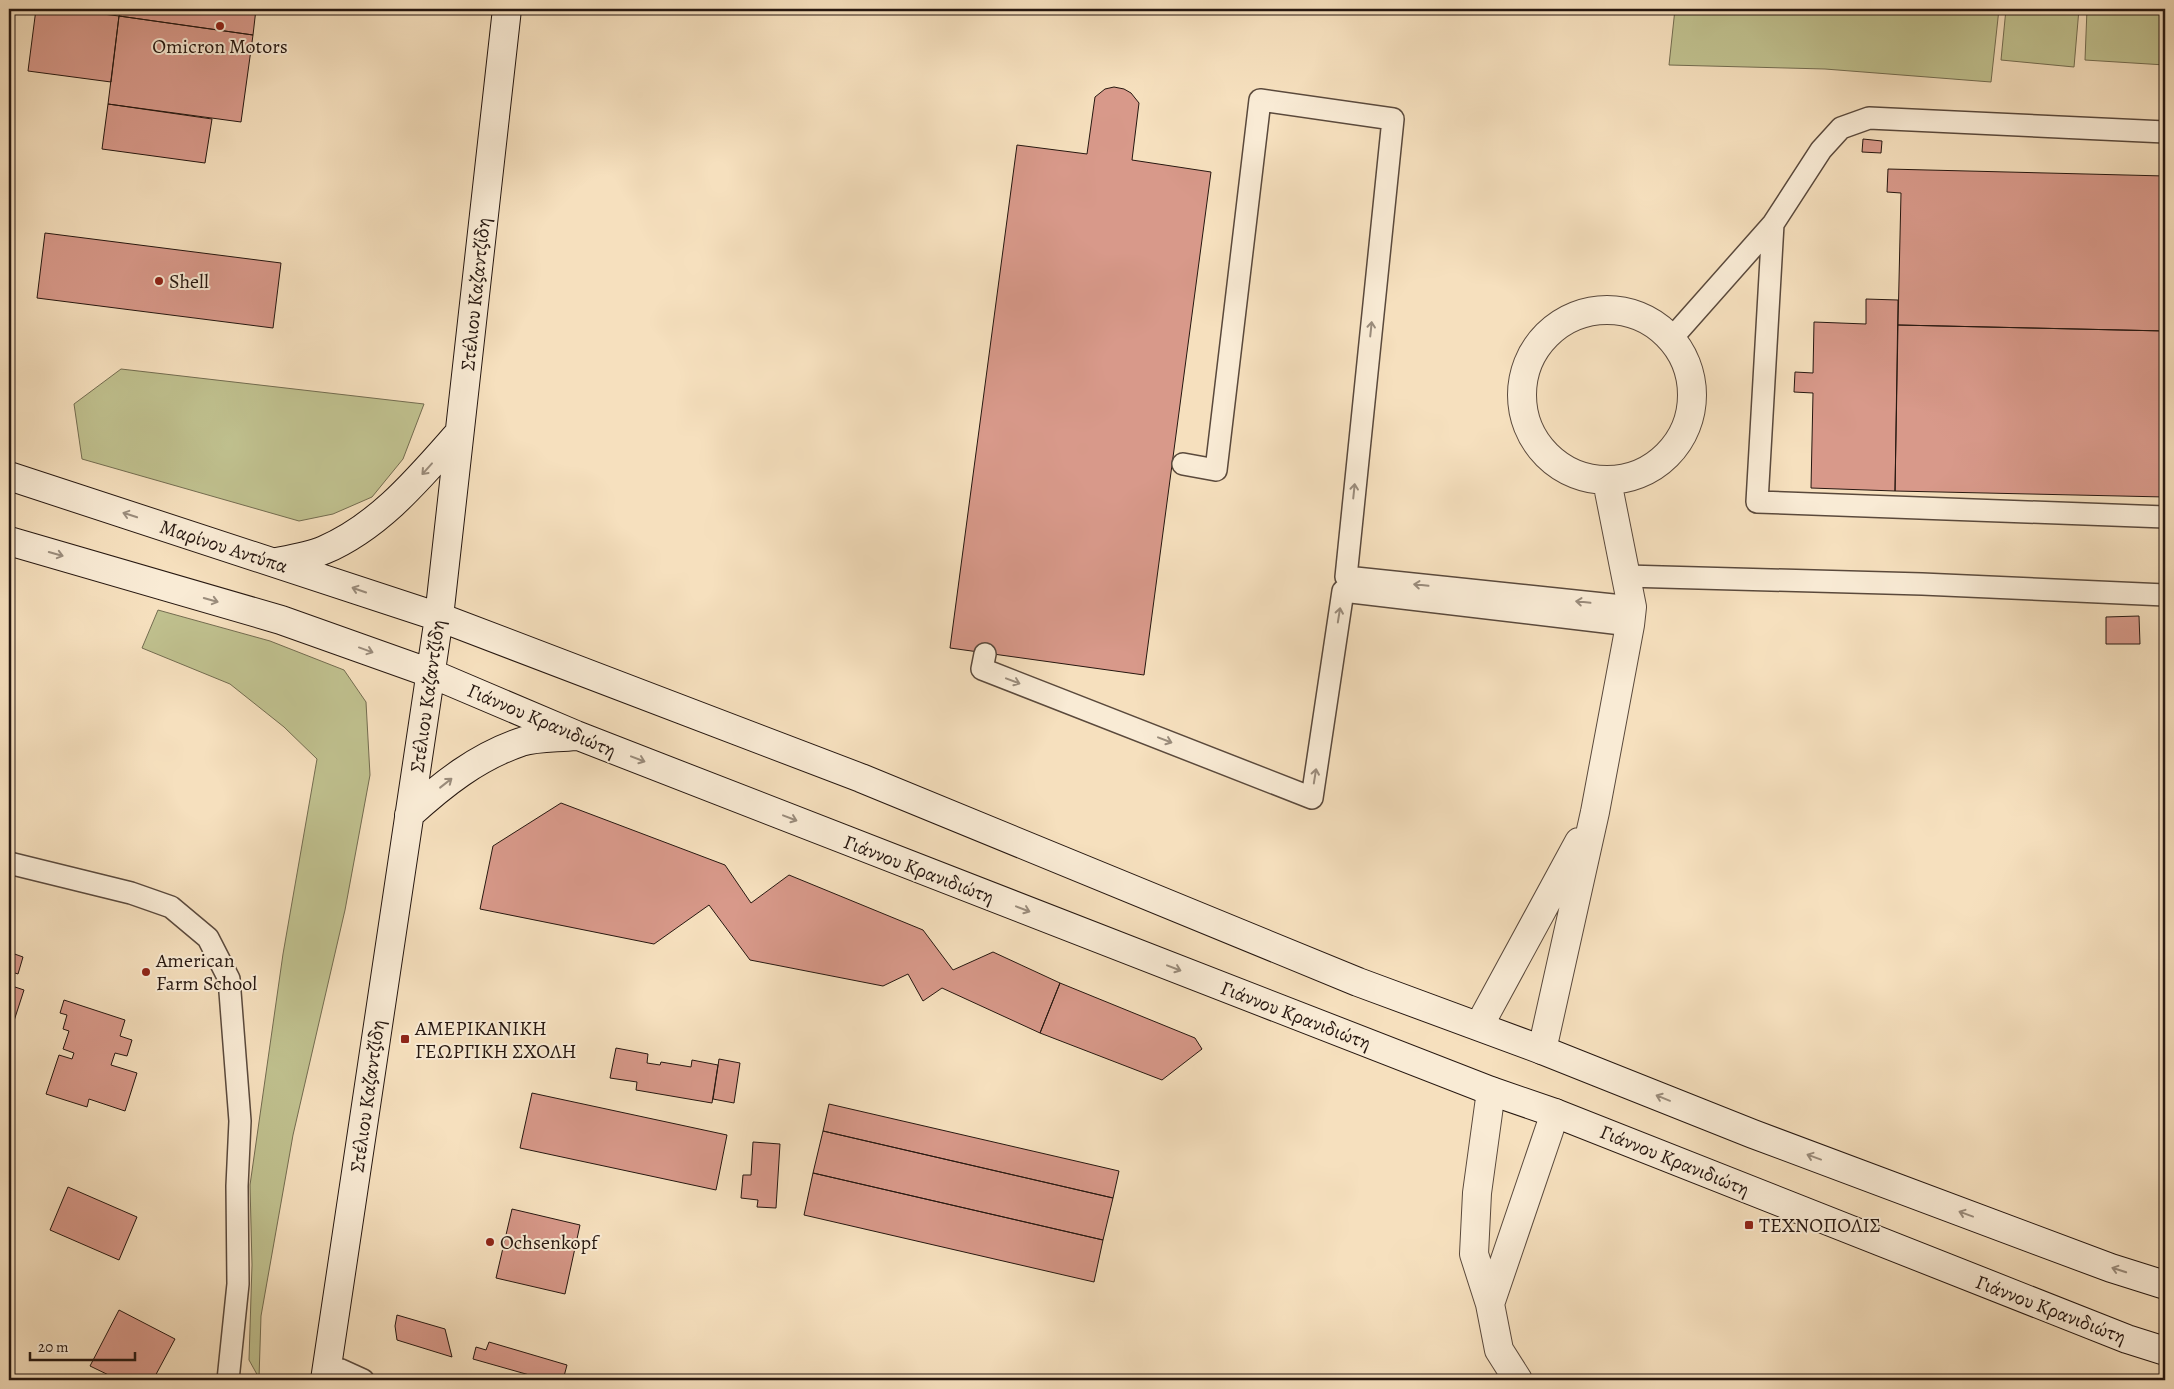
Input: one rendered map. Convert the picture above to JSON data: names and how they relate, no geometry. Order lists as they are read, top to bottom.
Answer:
{
  "streets": {
    "street": ["Στέλιου Καζαντζίδη", "Μαρίνου Αντύπα", "Γιάννου Κρανιδιώτη"]
  },
  "crossings": [
    ["Στέλιου Καζαντζίδη", "Μαρίνου Αντύπα"],
    ["Στέλιου Καζαντζίδη", "Γιάννου Κρανιδιώτη"]
  ],
  "places": {
    "other": [
      "Omicron Motors",
      "Shell",
      "American Farm School",
      "Ochsenkopf"
    ],
    "transit": ["ΑΜΕΡΙΚΑΝΙΚΗ ΓΕΩΡΓΙΚΗ ΣΧΟΛΗ", "ΤΕΧΝΟΠΟΛΙΣ"]
  },
  "scale_bar": "20 m"
}
